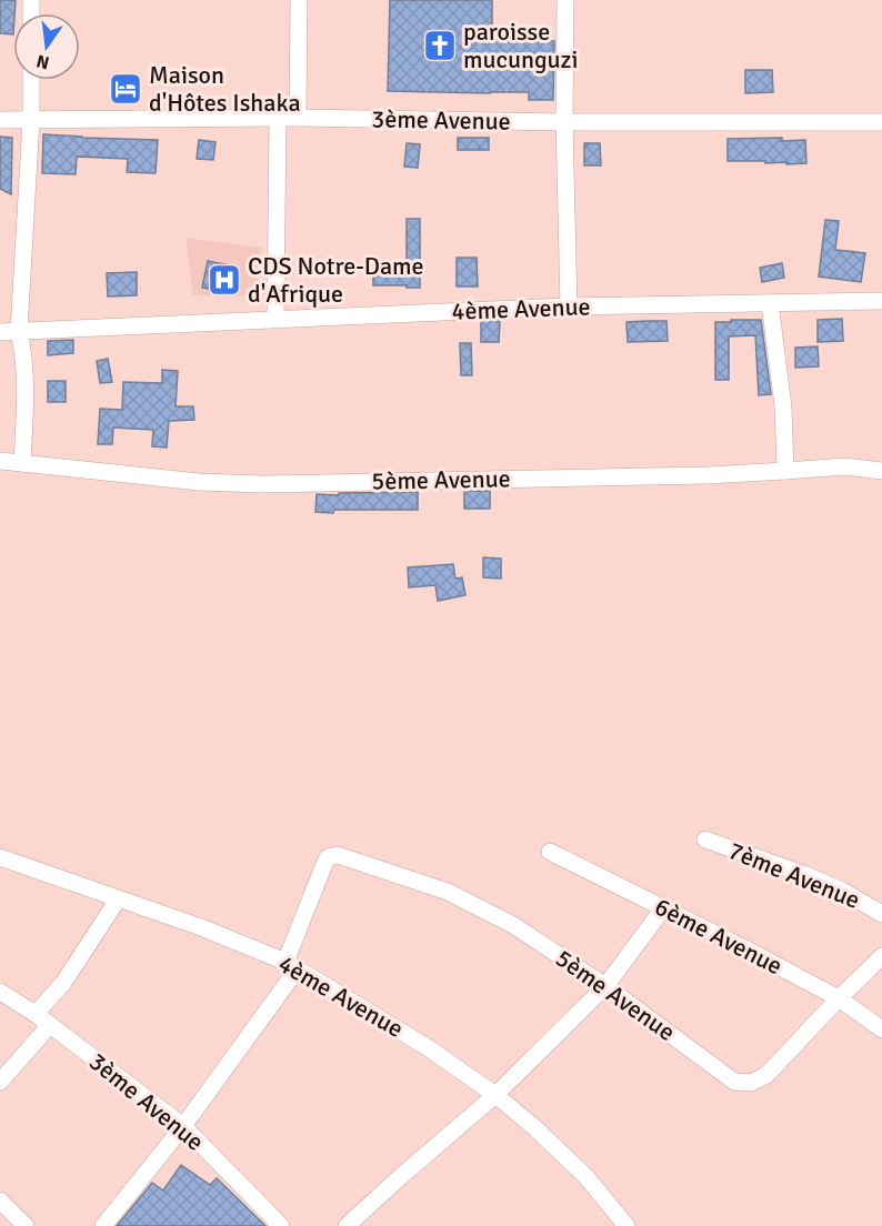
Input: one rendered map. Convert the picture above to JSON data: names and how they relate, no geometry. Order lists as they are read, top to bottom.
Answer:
{
  "streets": {
    "street": [
      "3ème Avenue",
      "4ème Avenue",
      "5ème Avenue",
      "7ème Avenue",
      "6ème Avenue"
    ]
  },
  "crossings": [
    ["4ème Avenue", "5ème Avenue"],
    ["5ème Avenue", "6ème Avenue"]
  ],
  "places": {
    "church": ["paroisse mucunguzi"],
    "hotel": ["Maison d'Hôtes Ishaka"],
    "hospital": ["CDS Notre-Dame d'Afrique"]
  },
  "north": "bottom"
}
